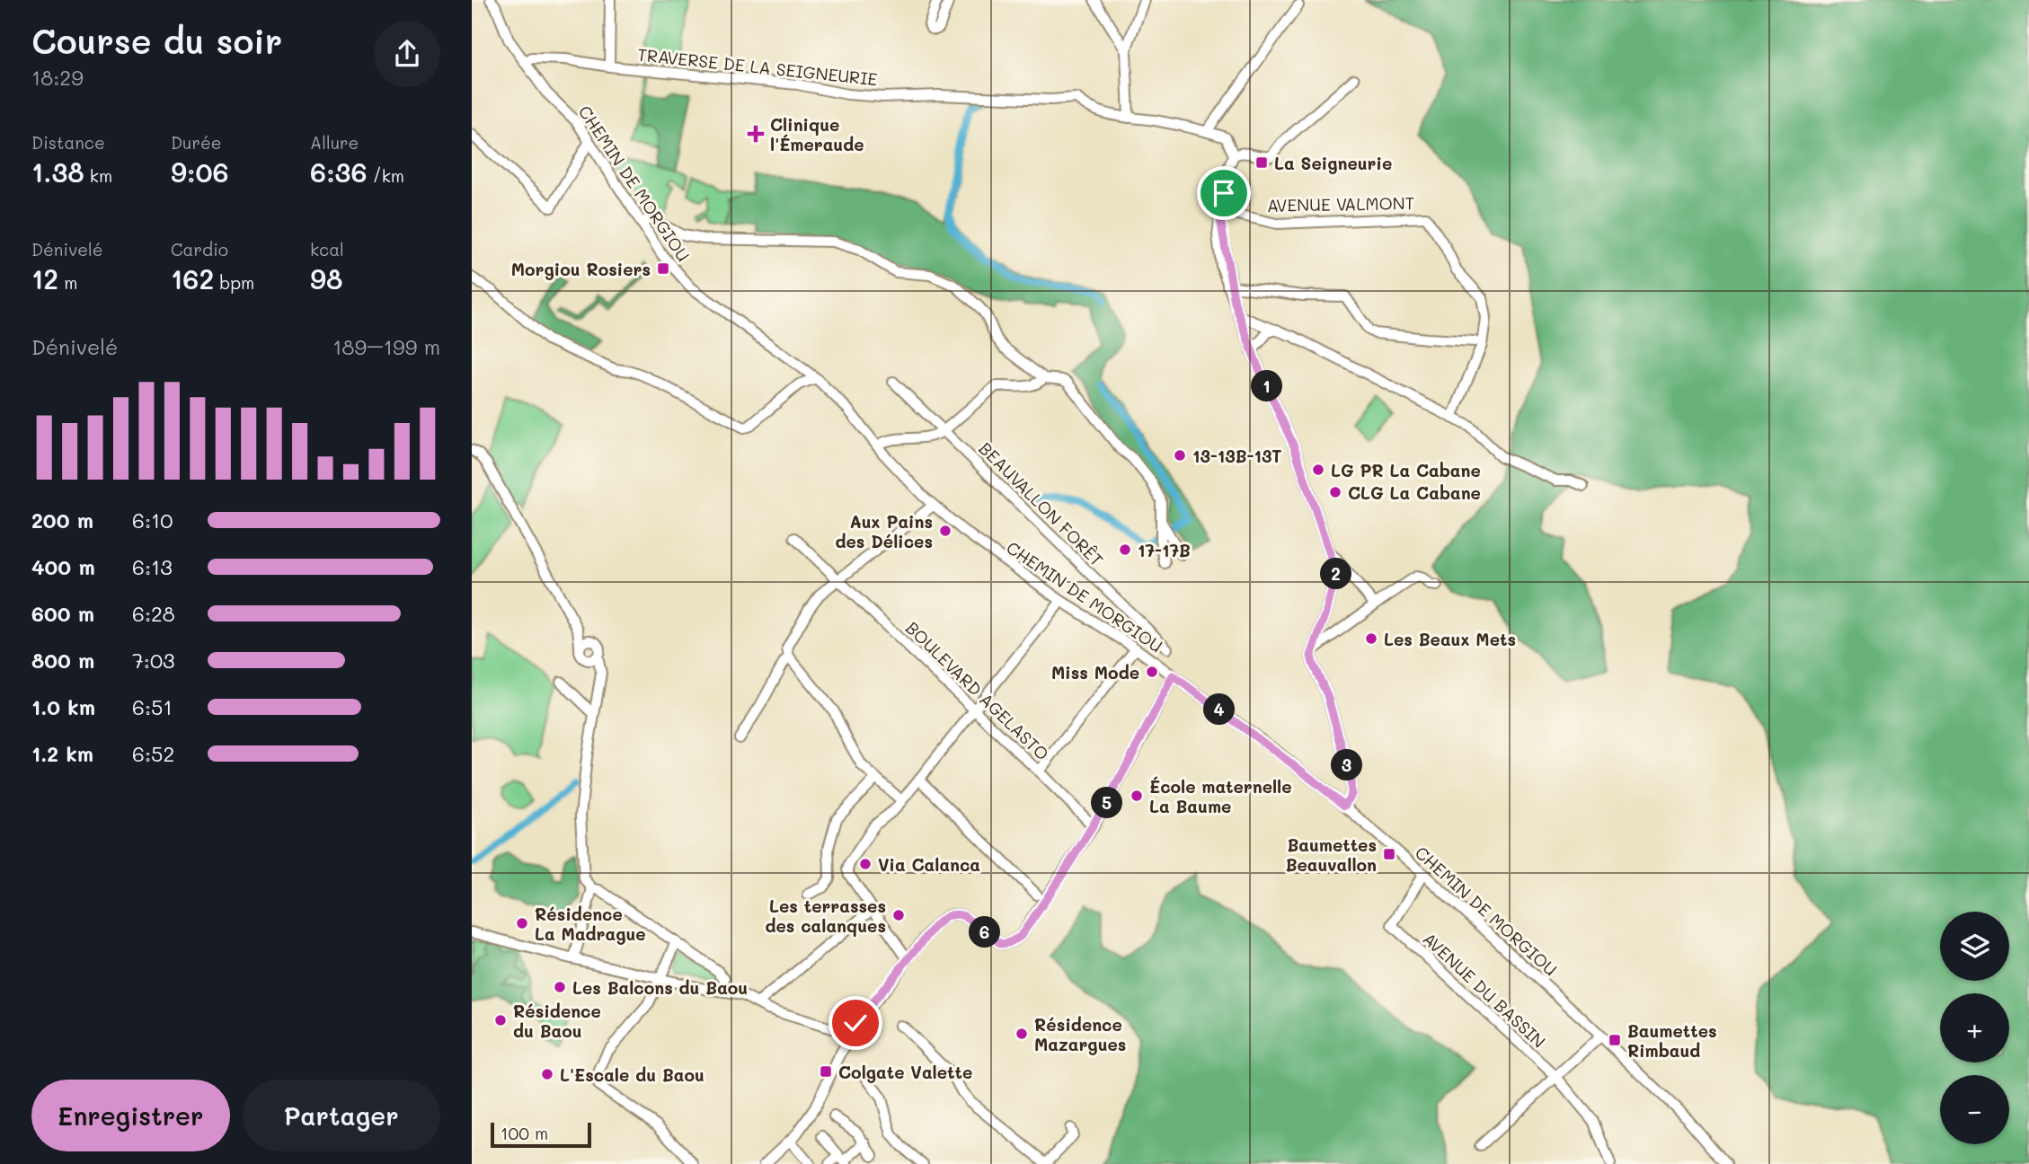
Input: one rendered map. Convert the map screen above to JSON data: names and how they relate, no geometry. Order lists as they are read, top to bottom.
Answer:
{
  "streets": {
    "street": [
      "TRAVERSE DE LA SEIGNEURIE",
      "CHEMIN DE MORGIOU",
      "AVENUE VALMONT",
      "BEAUVALLON FORÊT",
      "BOULEVARD AGELASTO",
      "AVENUE DU BASSIN"
    ]
  },
  "crossings": [
    ["TRAVERSE DE LA SEIGNEURIE", "CHEMIN DE MORGIOU"],
    ["CHEMIN DE MORGIOU", "AVENUE DU BASSIN"]
  ],
  "places": {
    "health": ["Clinique l'Émeraude"],
    "transit": [
      "La Seigneurie",
      "Morgiou Rosiers",
      "Baumettes Beauvallon",
      "Baumettes Rimbaud",
      "Colgate Valette"
    ],
    "other": [
      "13-13B-13T",
      "LG PR La Cabane",
      "CLG La Cabane",
      "Aux Pains des Délices",
      "17-17B",
      "Les Beaux Mets",
      "Miss Mode",
      "École maternelle La Baume",
      "Via Calanca",
      "Les terrasses des calanques",
      "Résidence La Madrague",
      "Les Balcons du Baou",
      "Résidence du Baou",
      "Résidence Mazargues",
      "L'Escale du Baou"
    ]
  },
  "scale_bar": "100 m",
  "page": {
    "heading": ["Course du soir", "18:29"],
    "stats": [
      ["Distance", "1.38 km"],
      ["Durée", "9:06"],
      ["Allure", "6:36 /km"],
      ["Dénivelé", "12 m"],
      ["Cardio", "162 bpm"],
      ["kcal", "98"]
    ],
    "chart": ["Dénivelé", "189–199 m"],
    "pins": [
      "1",
      "2",
      "4",
      "3",
      "5",
      "6"
    ],
    "list": [
      {
        "name": "200 m",
        "note": "6:10"
      },
      {
        "name": "400 m",
        "note": "6:13"
      },
      {
        "name": "600 m",
        "note": "6:28"
      },
      {
        "name": "800 m",
        "note": "7:03"
      },
      {
        "name": "1.0 km",
        "note": "6:51"
      },
      {
        "name": "1.2 km",
        "note": "6:52"
      }
    ],
    "map_buttons": ["+", "−"],
    "buttons": ["Enregistrer", "Partager"],
    "scale": "100 m"
  }
}
